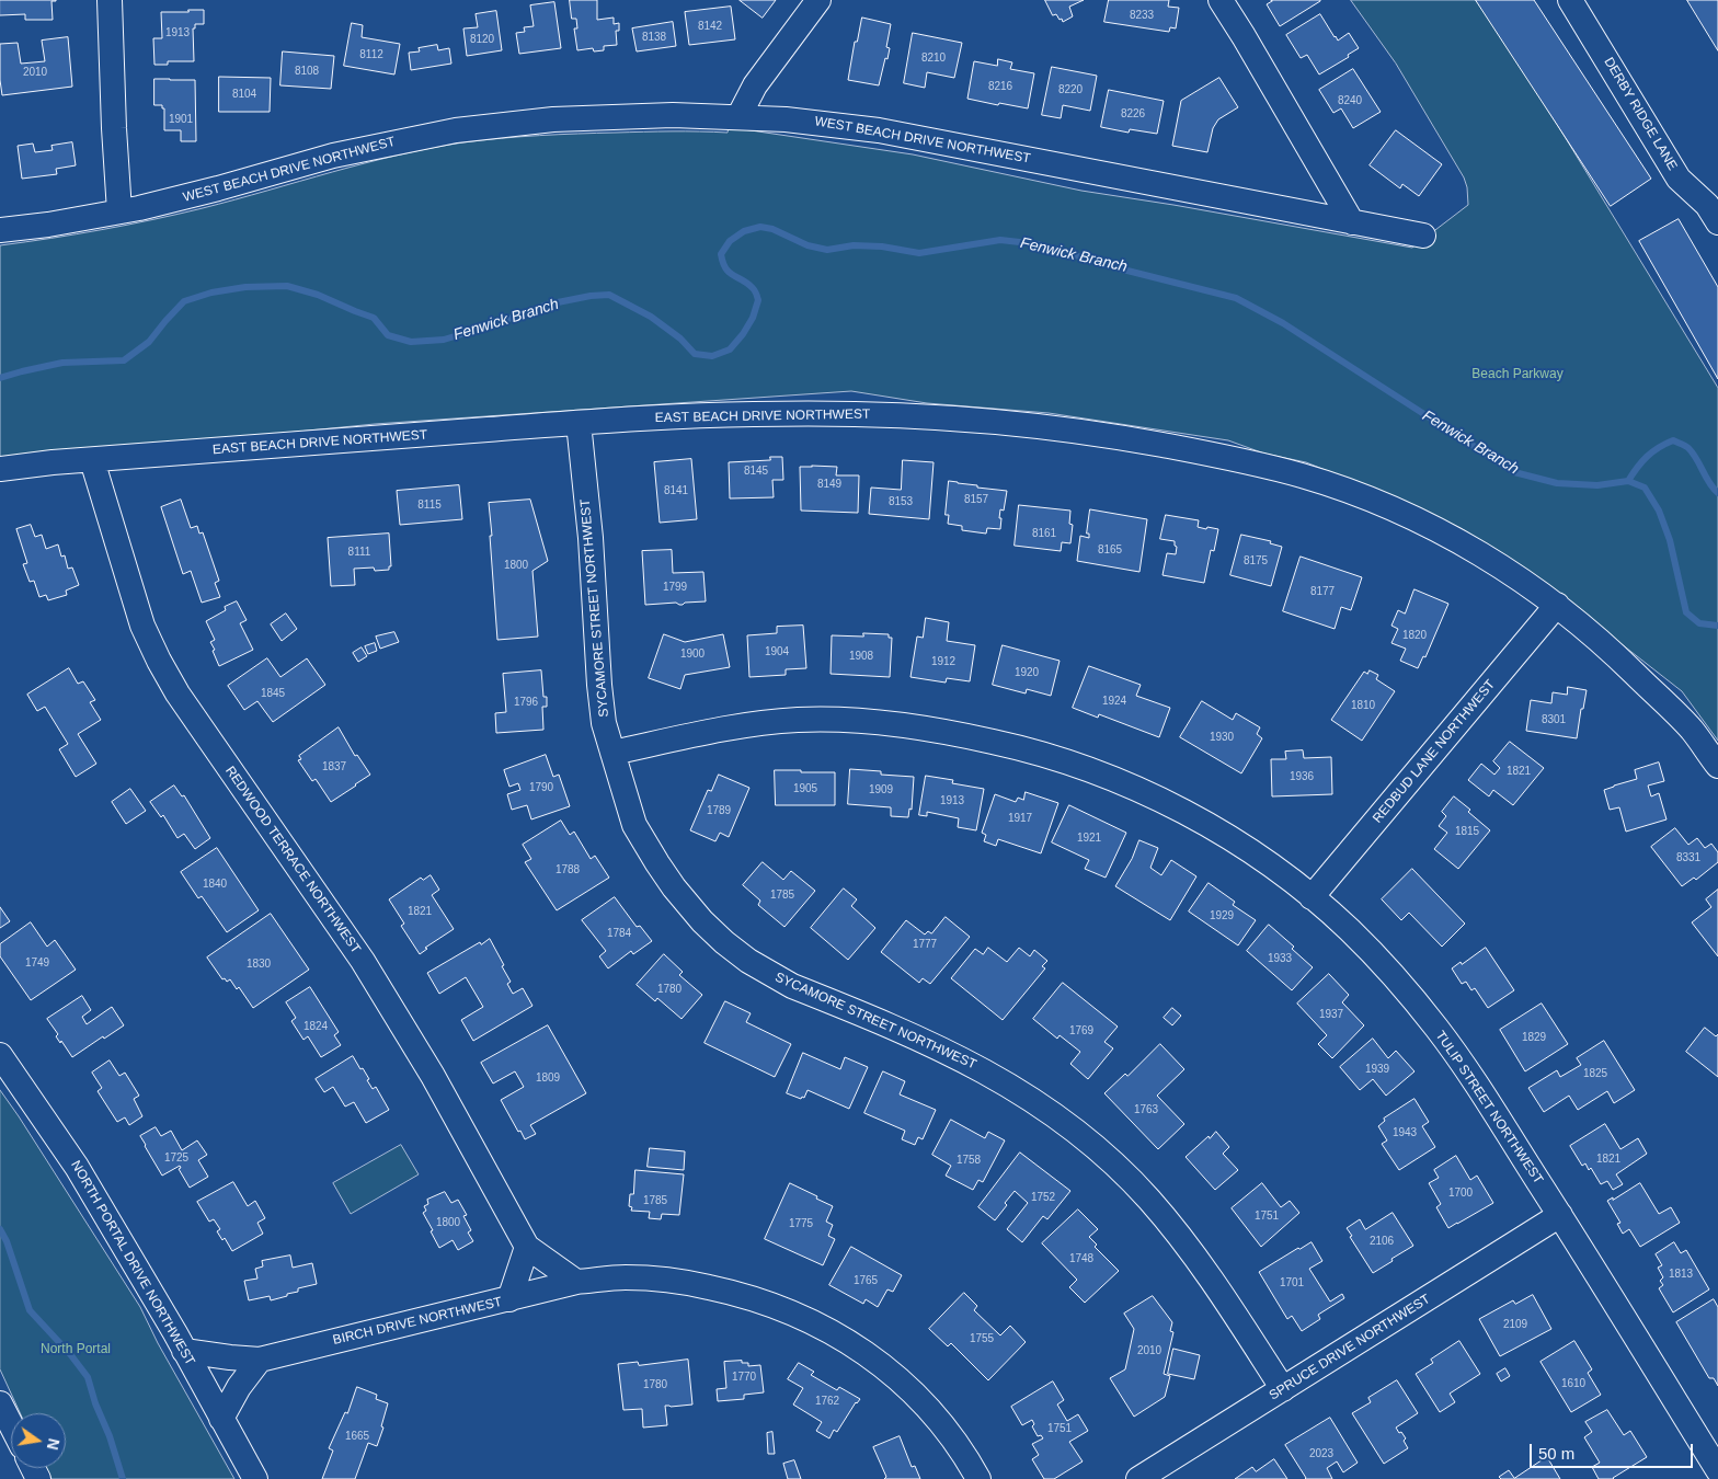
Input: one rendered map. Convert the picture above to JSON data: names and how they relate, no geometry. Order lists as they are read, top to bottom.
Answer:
{
  "streets": {
    "street": [
      "DERBY RIDGE LANE",
      "WEST BEACH DRIVE NORTHWEST",
      "EAST BEACH DRIVE NORTHWEST",
      "SYCAMORE STREET NORTHWEST",
      "REDBUD LANE NORTHWEST",
      "REDWOOD TERRACE NORTHWEST",
      "TULIP STREET NORTHWEST",
      "NORTH PORTAL DRIVE NORTHWEST",
      "BIRCH DRIVE NORTHWEST",
      "SPRUCE DRIVE NORTHWEST"
    ]
  },
  "crossings": [
    ["EAST BEACH DRIVE NORTHWEST", "SYCAMORE STREET NORTHWEST"],
    ["EAST BEACH DRIVE NORTHWEST", "REDBUD LANE NORTHWEST"],
    ["EAST BEACH DRIVE NORTHWEST", "REDWOOD TERRACE NORTHWEST"],
    ["SYCAMORE STREET NORTHWEST", "TULIP STREET NORTHWEST"],
    ["SYCAMORE STREET NORTHWEST", "SPRUCE DRIVE NORTHWEST"],
    ["REDBUD LANE NORTHWEST", "TULIP STREET NORTHWEST"],
    ["REDWOOD TERRACE NORTHWEST", "BIRCH DRIVE NORTHWEST"],
    ["TULIP STREET NORTHWEST", "SPRUCE DRIVE NORTHWEST"],
    ["NORTH PORTAL DRIVE NORTHWEST", "BIRCH DRIVE NORTHWEST"]
  ],
  "water": ["Fenwick Branch"],
  "parks": ["Beach Parkway", "North Portal"],
  "house_numbers": [
    "8233",
    "8142",
    "1913",
    "8138",
    "8120",
    "8112",
    "8210",
    "8108",
    "2010",
    "8216",
    "8220",
    "8104",
    "8240",
    "8226",
    "1901",
    "8145",
    "8149",
    "8141",
    "8157",
    "8153",
    "8115",
    "8161",
    "8165",
    "8111",
    "8175",
    "1800",
    "1799",
    "8177",
    "1820",
    "1904",
    "1900",
    "1908",
    "1912",
    "1920",
    "1845",
    "1924",
    "1796",
    "1810",
    "8301",
    "1930",
    "1837",
    "1821",
    "1936",
    "1790",
    "1905",
    "1909",
    "1913",
    "1789",
    "1917",
    "1815",
    "1921",
    "8331",
    "1788",
    "1840",
    "1785",
    "1821",
    "1929",
    "1784",
    "1777",
    "1933",
    "1749",
    "1830",
    "1780",
    "1937",
    "1824",
    "1769",
    "1829",
    "1939",
    "1825",
    "1809",
    "1763",
    "1943",
    "1725",
    "1821",
    "1758",
    "1700",
    "1752",
    "1785",
    "1751",
    "1800",
    "1775",
    "2106",
    "1748",
    "1813",
    "1765",
    "1701",
    "2109",
    "1755",
    "2010",
    "1770",
    "1610",
    "1780",
    "1762",
    "1751",
    "1665",
    "2023"
  ],
  "scale_bar": "50 m",
  "north": "right"
}
